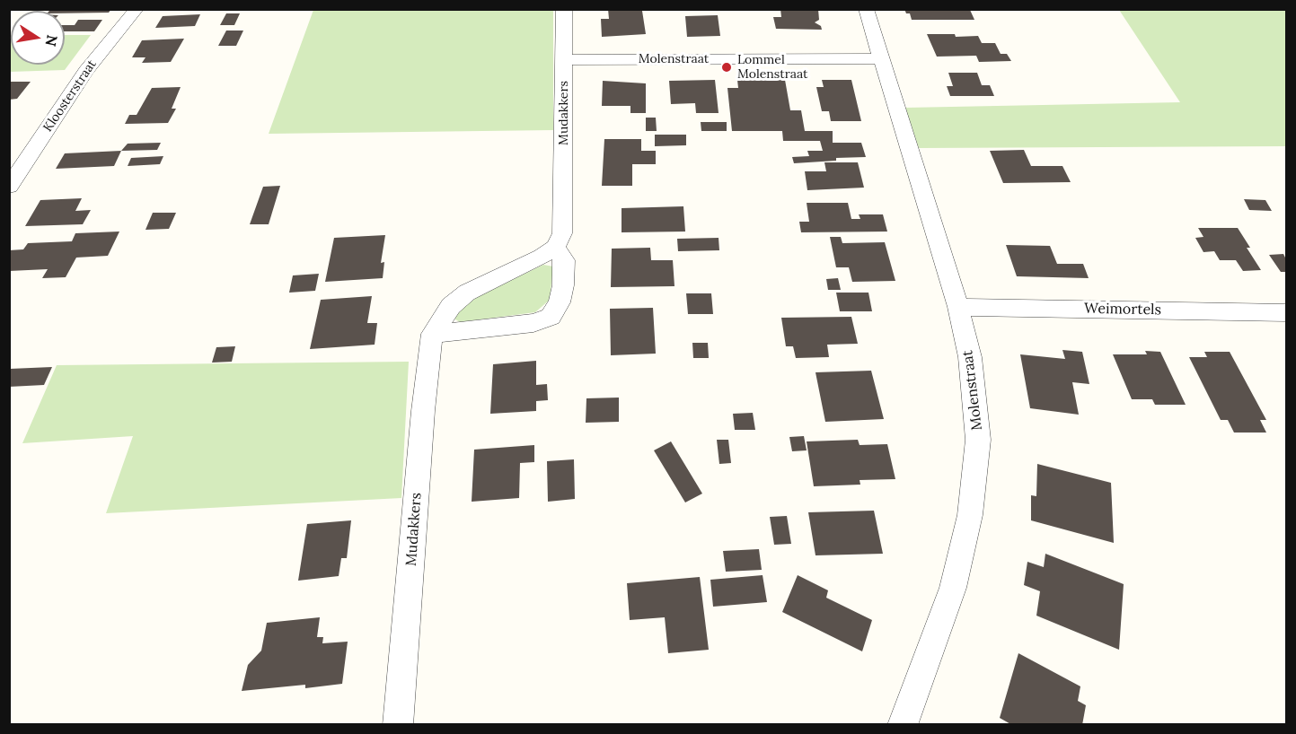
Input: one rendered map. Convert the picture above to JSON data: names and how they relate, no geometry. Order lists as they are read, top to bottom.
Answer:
{
  "streets": {
    "street": [
      "Molenstraat",
      "Kloosterstraat",
      "Mudakkers",
      "Weimortels"
    ]
  },
  "crossings": [
    ["Molenstraat", "Mudakkers"],
    ["Molenstraat", "Weimortels"]
  ],
  "places": ["Lommel Molenstraat"],
  "north": "right"
}
